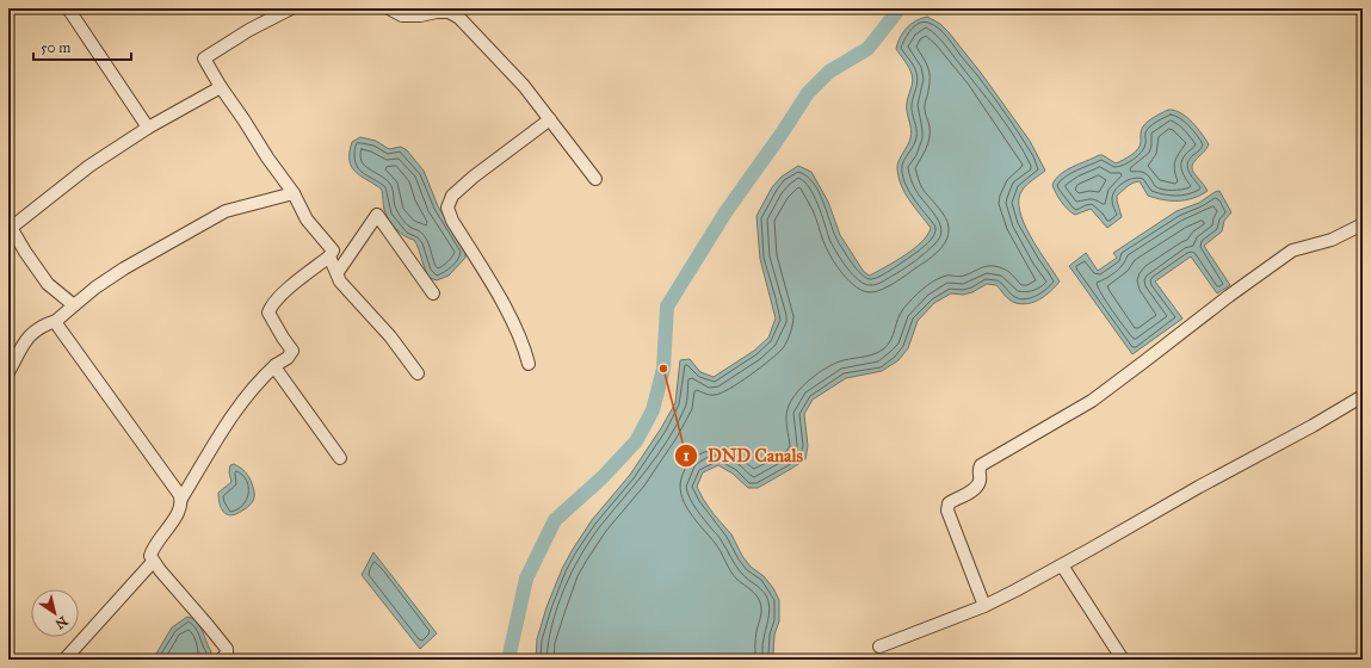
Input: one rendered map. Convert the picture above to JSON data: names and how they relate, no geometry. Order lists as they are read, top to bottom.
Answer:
{
  "places": ["DND Canals"],
  "scale_bar": "50 m",
  "north": "bottom right"
}
